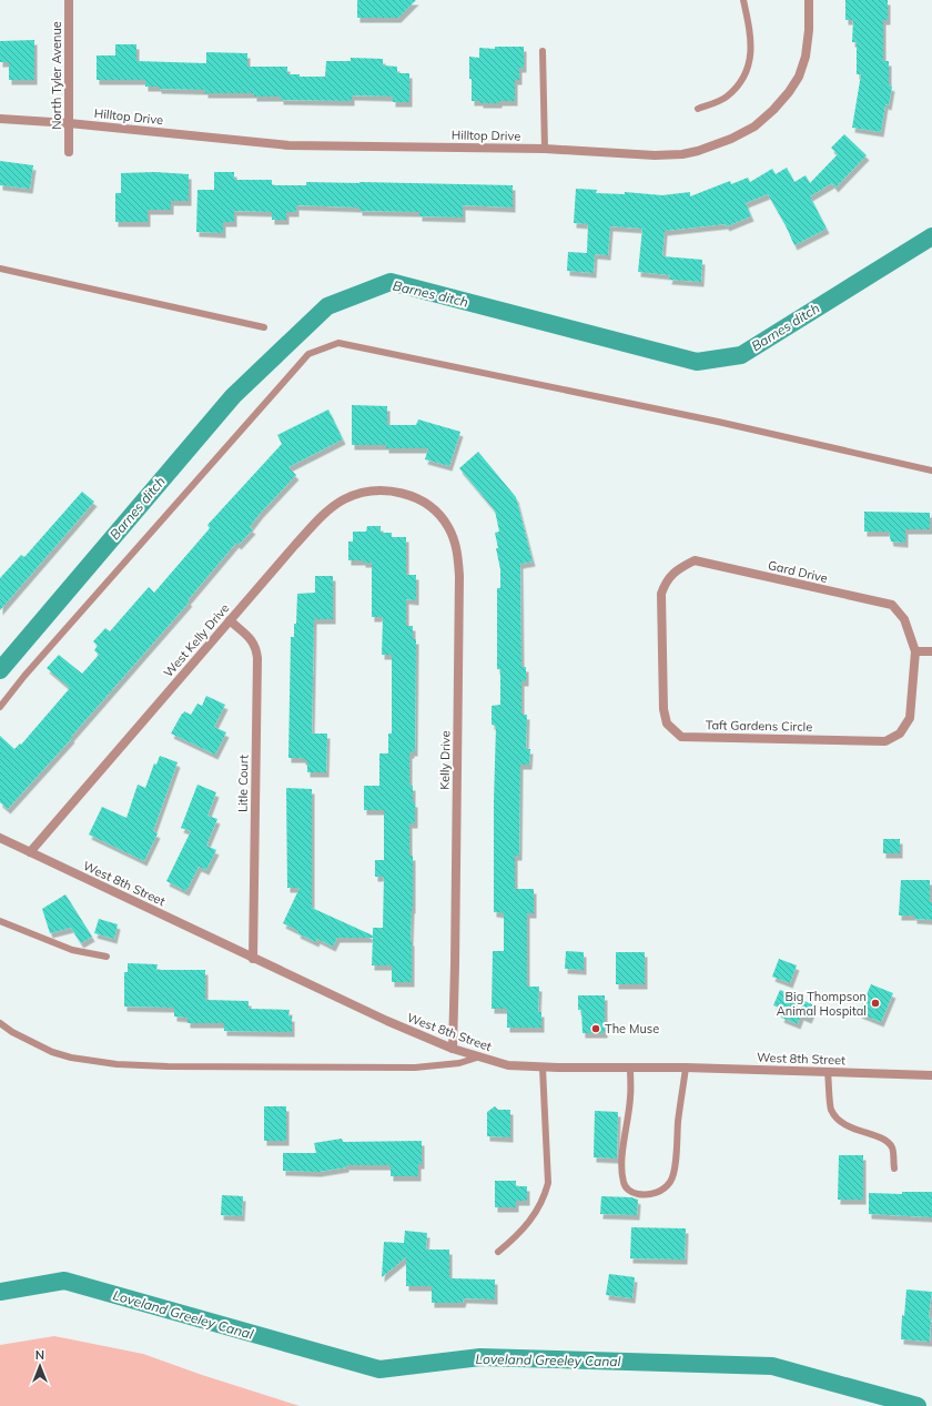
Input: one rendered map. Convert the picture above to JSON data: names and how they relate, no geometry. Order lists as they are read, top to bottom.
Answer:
{
  "streets": {
    "street": [
      "North Tyler Avenue",
      "Hilltop Drive",
      "Gard Drive",
      "West Kelly Drive",
      "Taft Gardens Circle",
      "Kelly Drive",
      "Litle Court",
      "West 8th Street"
    ]
  },
  "crossings": [
    ["North Tyler Avenue", "Hilltop Drive"],
    ["Gard Drive", "Taft Gardens Circle"],
    ["West Kelly Drive", "Kelly Drive"],
    ["West Kelly Drive", "Litle Court"],
    ["West Kelly Drive", "West 8th Street"],
    ["Kelly Drive", "West 8th Street"],
    ["Litle Court", "West 8th Street"]
  ],
  "water": ["Barnes ditch", "Loveland Greeley Canal"],
  "places": ["Big Thompson Animal Hospital", "The Muse"],
  "north": "top"
}
